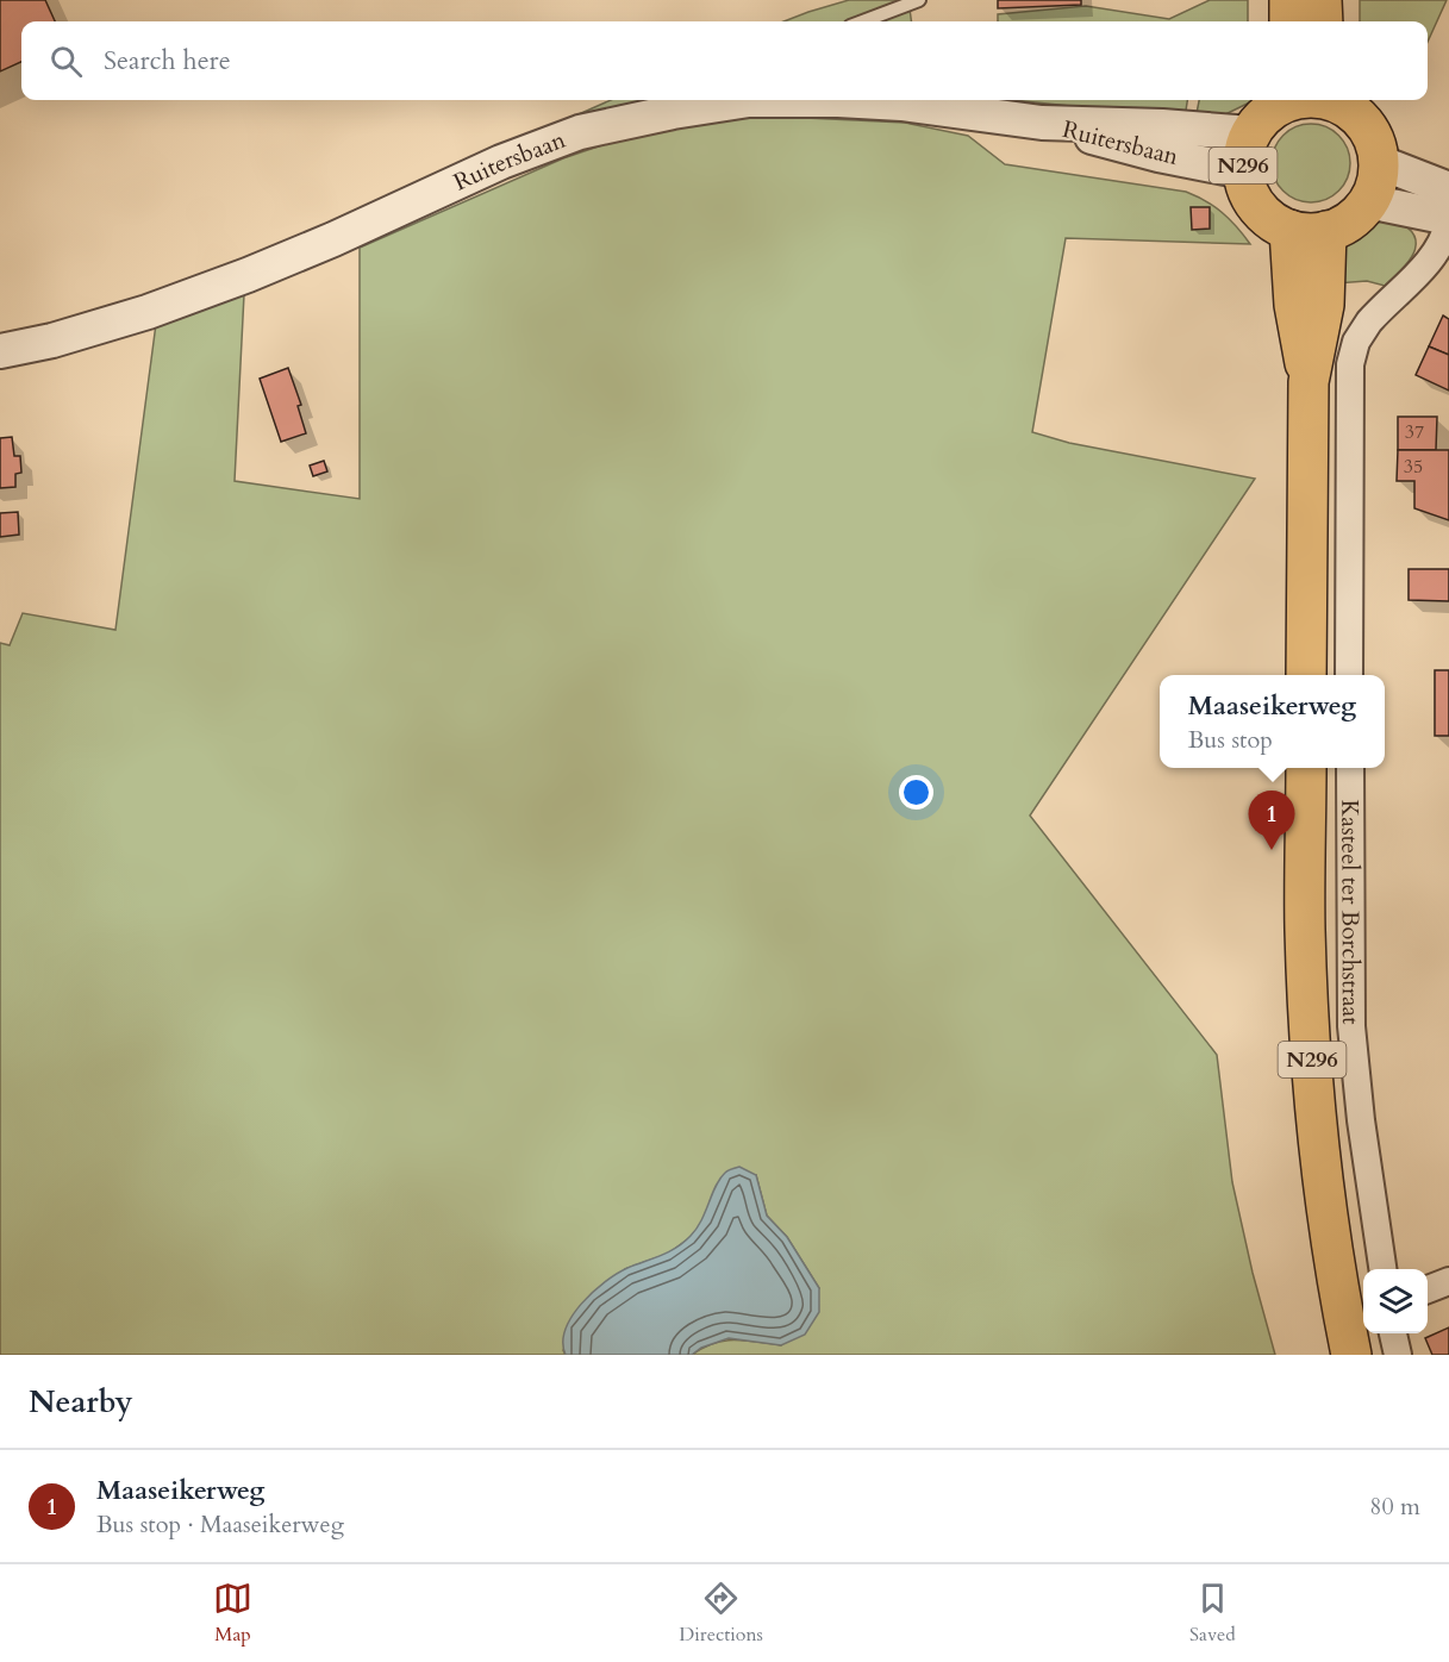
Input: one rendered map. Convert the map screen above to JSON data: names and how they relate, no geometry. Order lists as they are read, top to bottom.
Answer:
{
  "streets": {
    "main road": ["N296"],
    "street": ["Ruitersbaan", "Kasteel ter Borchstraat"]
  },
  "crossings": [
    ["Ruitersbaan", "N296"]
  ],
  "house_numbers": ["37", "35"],
  "page": {
    "search": "Search here",
    "popup": ["Maaseikerweg", "Bus stop"],
    "pins": "1",
    "heading": "Nearby",
    "list": [
      {
        "mark": "1",
        "name": "Maaseikerweg",
        "note": "Bus stop · Maaseikerweg",
        "value": "80 m"
      }
    ],
    "nav": ["Map", "Directions", "Saved"]
  }
}
